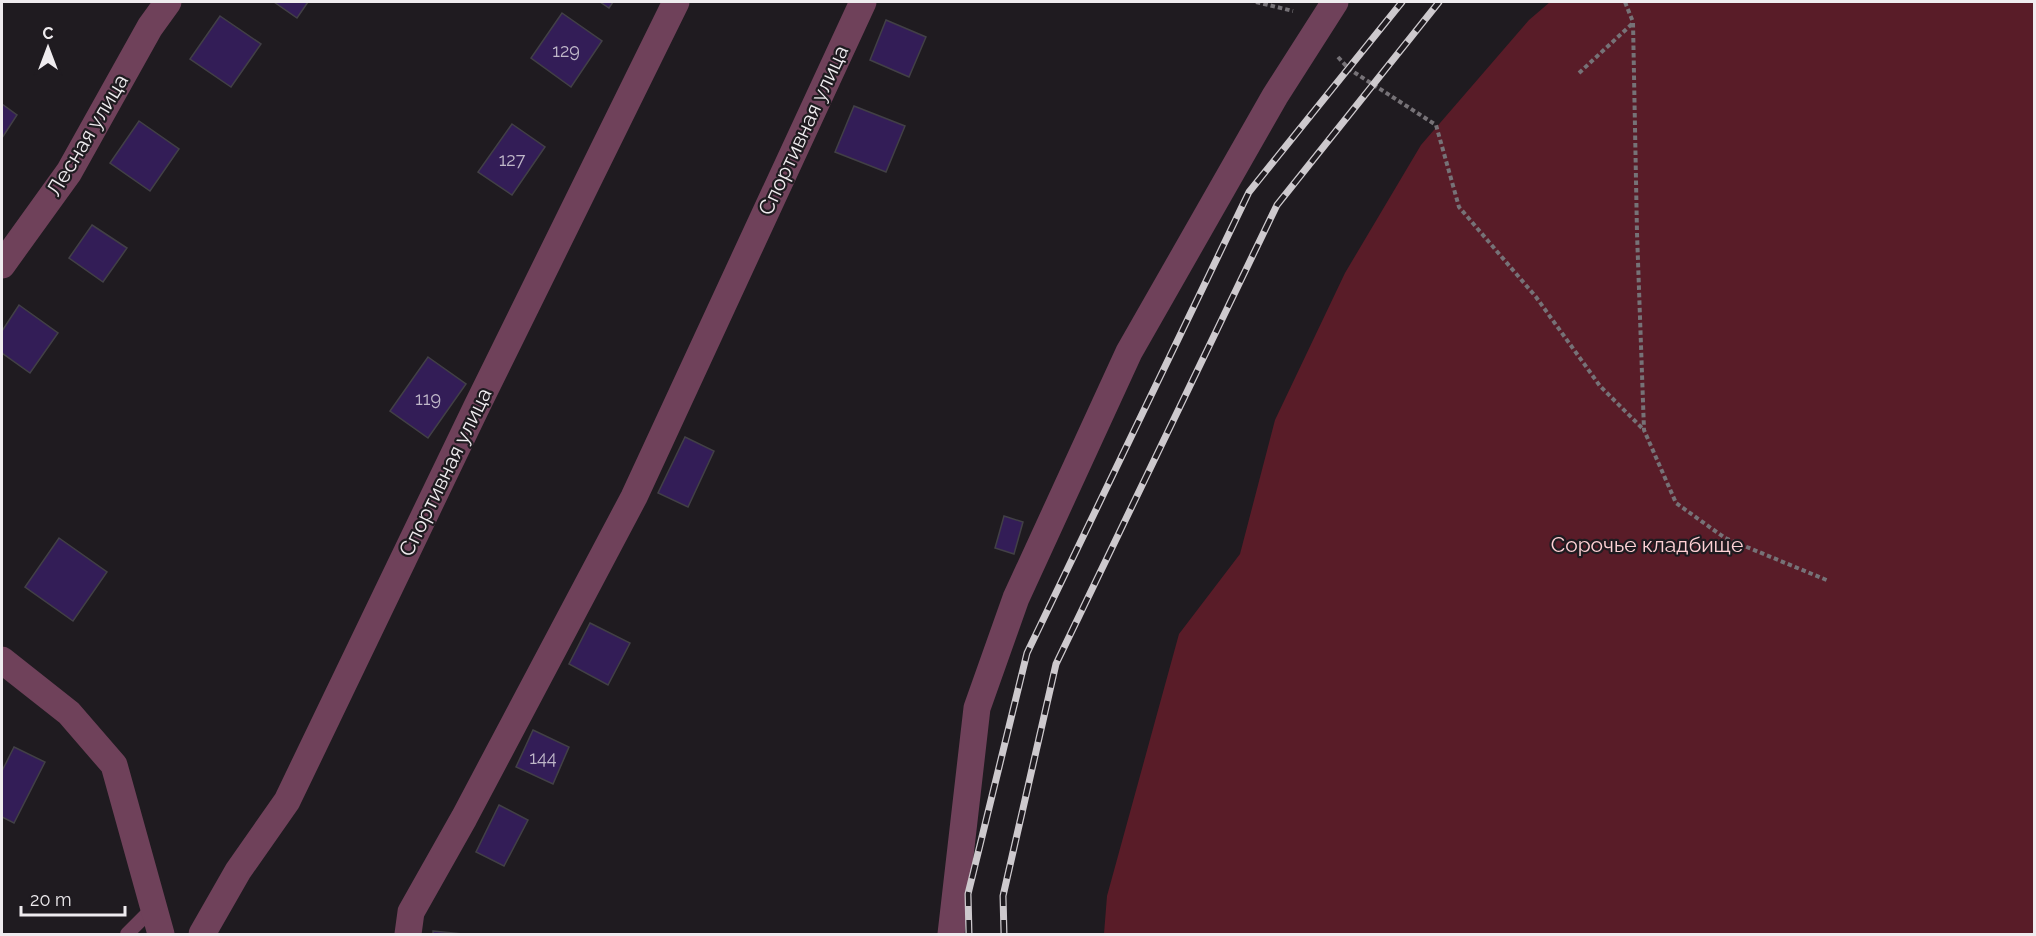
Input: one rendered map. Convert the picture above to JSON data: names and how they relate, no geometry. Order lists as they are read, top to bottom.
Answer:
{
  "streets": {
    "street": ["Спортивная улица", "Лесная улица"]
  },
  "parks": ["Сорочье кладбище"],
  "house_numbers": [
    "129",
    "127",
    "119",
    "144"
  ],
  "scale_bar": "20 m",
  "north": "top"
}
